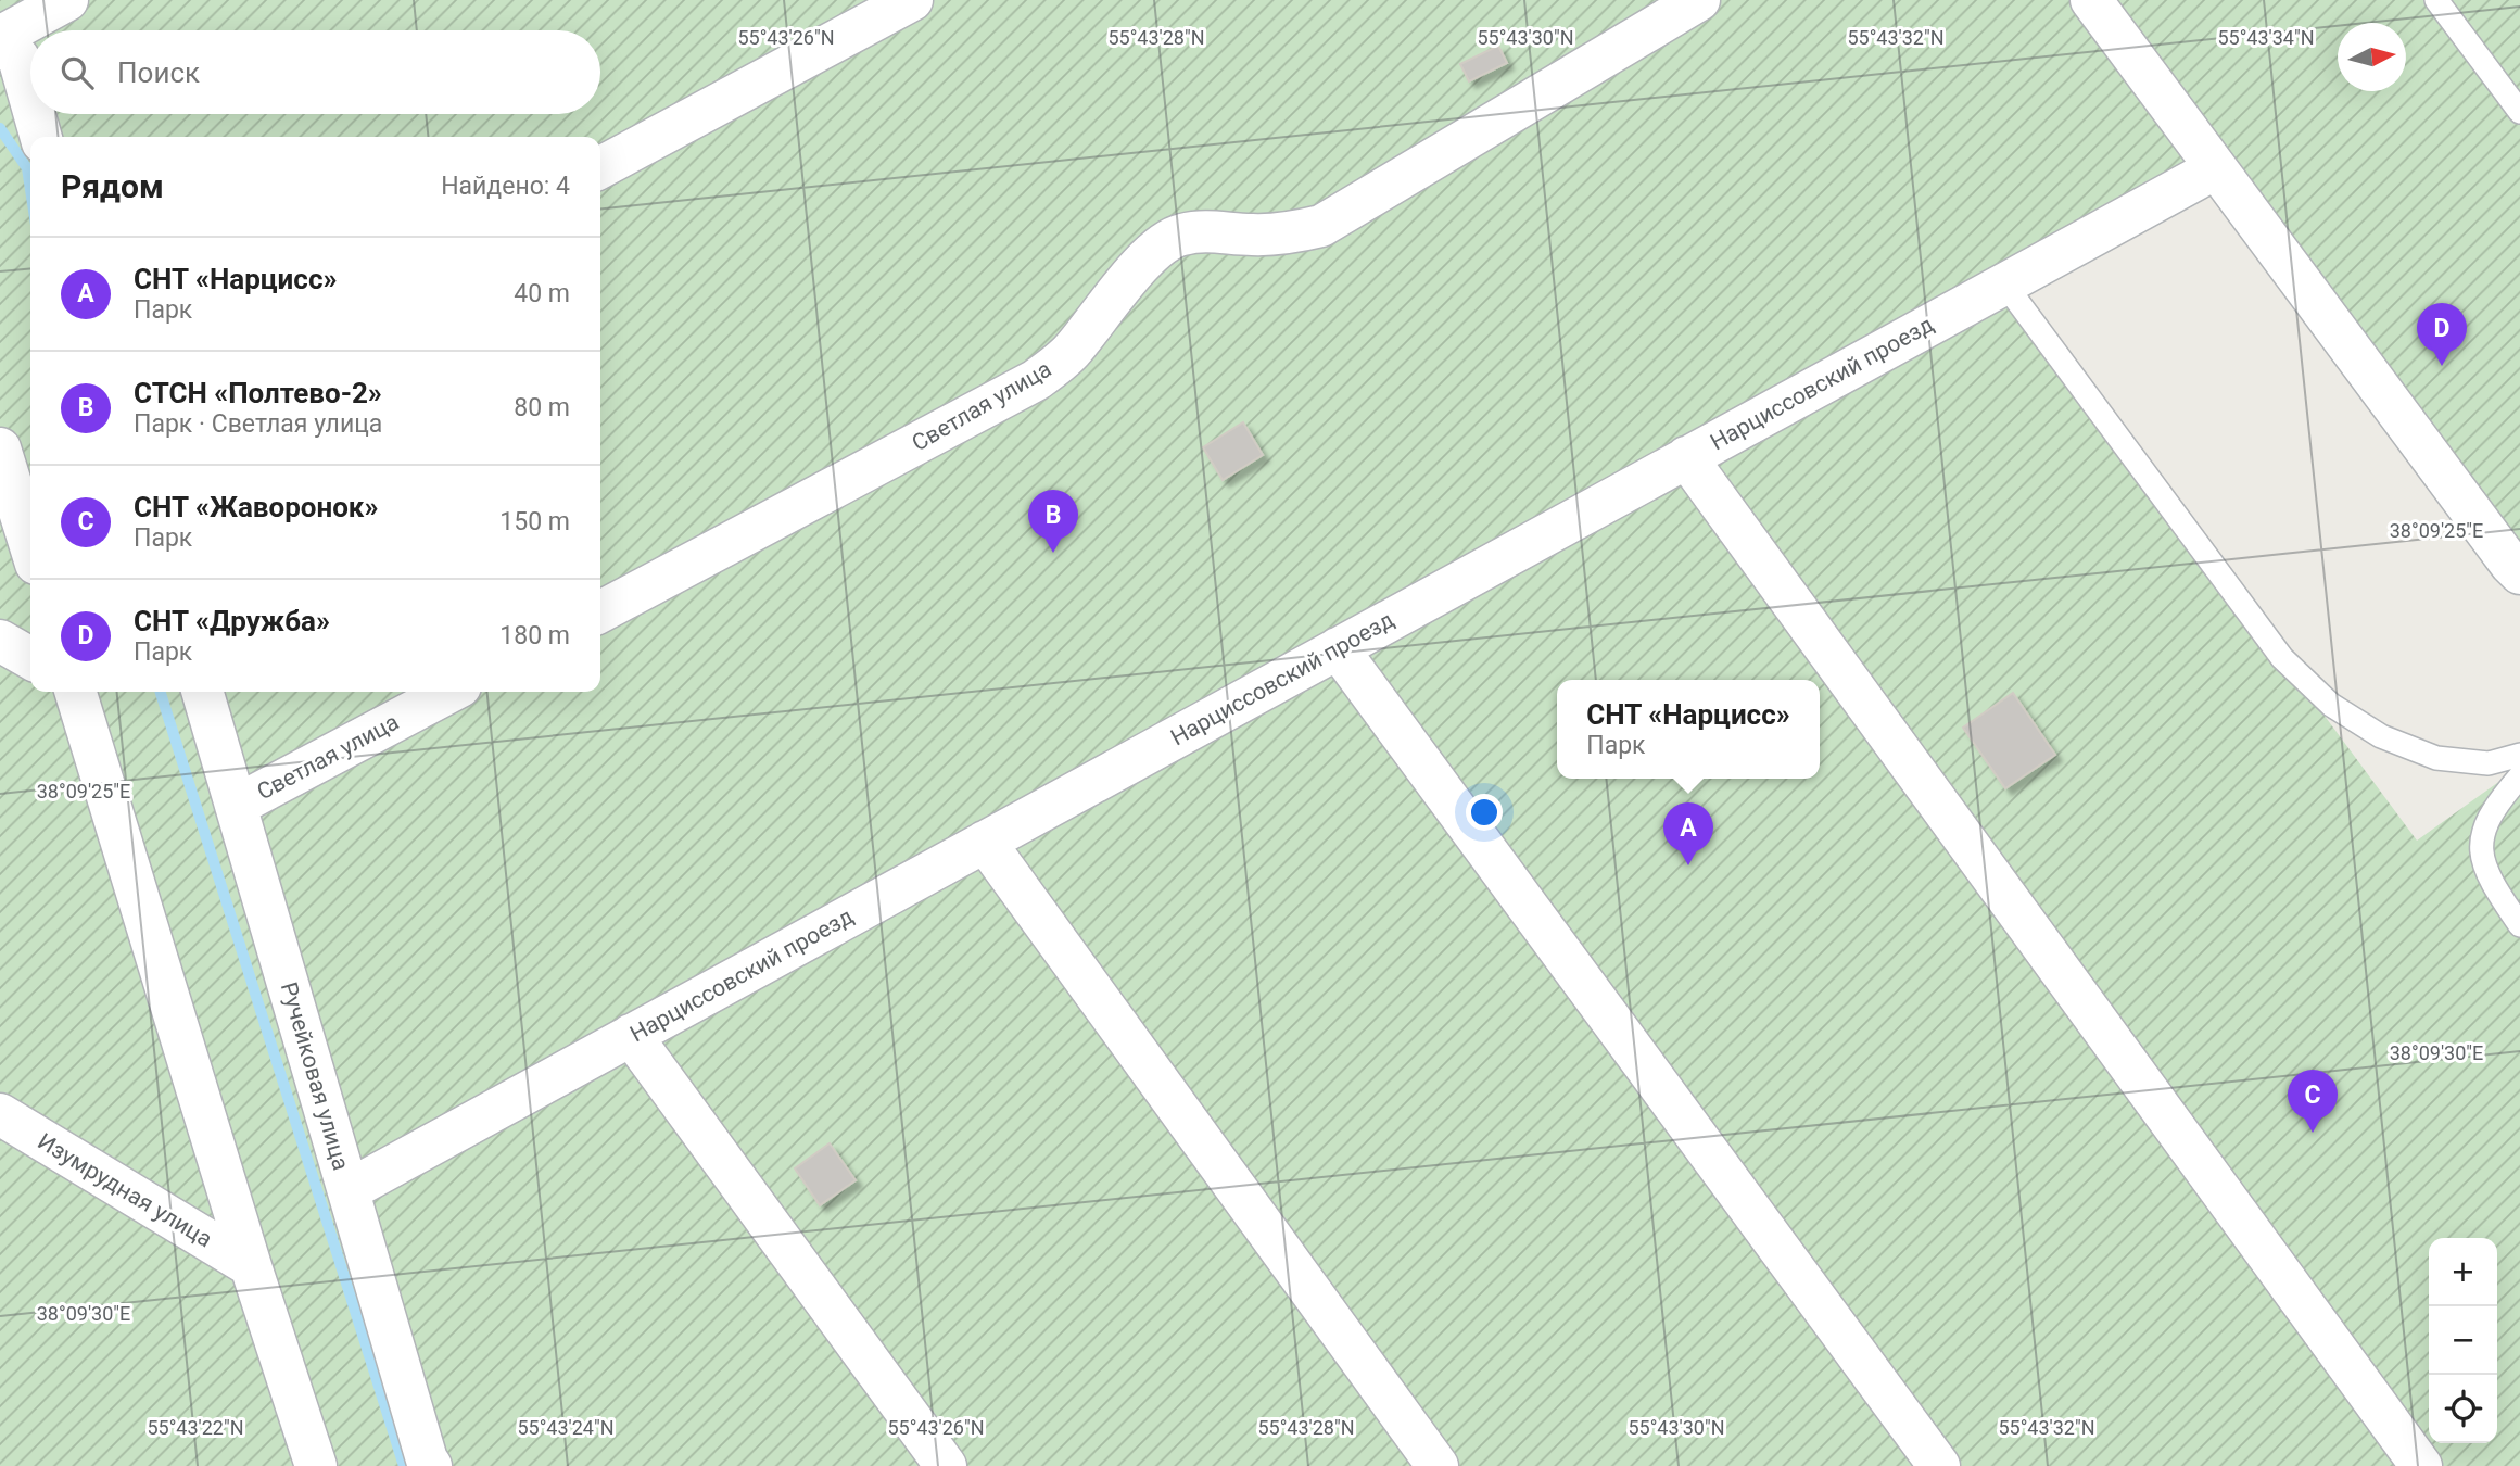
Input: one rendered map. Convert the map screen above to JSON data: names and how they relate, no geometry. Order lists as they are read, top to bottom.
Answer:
{
  "streets": {
    "street": [
      "Нарциссовский проезд",
      "Светлая улица",
      "Ручейковая улица",
      "Изумрудная улица"
    ]
  },
  "crossings": [
    ["Нарциссовский проезд", "Ручейковая улица"],
    ["Светлая улица", "Ручейковая улица"]
  ],
  "north": "right",
  "page": {
    "search": "Поиск",
    "heading": ["Рядом", "Найдено: 4"],
    "list": [
      {
        "mark": "A",
        "name": "СНТ «Нарцисс»",
        "note": "Парк",
        "value": "40 m"
      },
      {
        "mark": "B",
        "name": "СТСН «Полтево-2»",
        "note": "Парк · Светлая улица",
        "value": "80 m"
      },
      {
        "mark": "C",
        "name": "СНТ «Жаворонок»",
        "note": "Парк",
        "value": "150 m"
      },
      {
        "mark": "D",
        "name": "СНТ «Дружба»",
        "note": "Парк",
        "value": "180 m"
      }
    ],
    "pins": [
      "D",
      "B",
      "A",
      "C"
    ],
    "popup": ["СНТ «Нарцисс»", "Парк"],
    "map_buttons": ["+", "−"]
  },
  "coordinates": [
    "55°43'26\"N",
    "55°43'28\"N",
    "55°43'30\"N",
    "55°43'32\"N",
    "55°43'34\"N",
    "38°09'25\"E",
    "38°09'30\"E",
    "55°43'22\"N",
    "55°43'24\"N"
  ]
}
